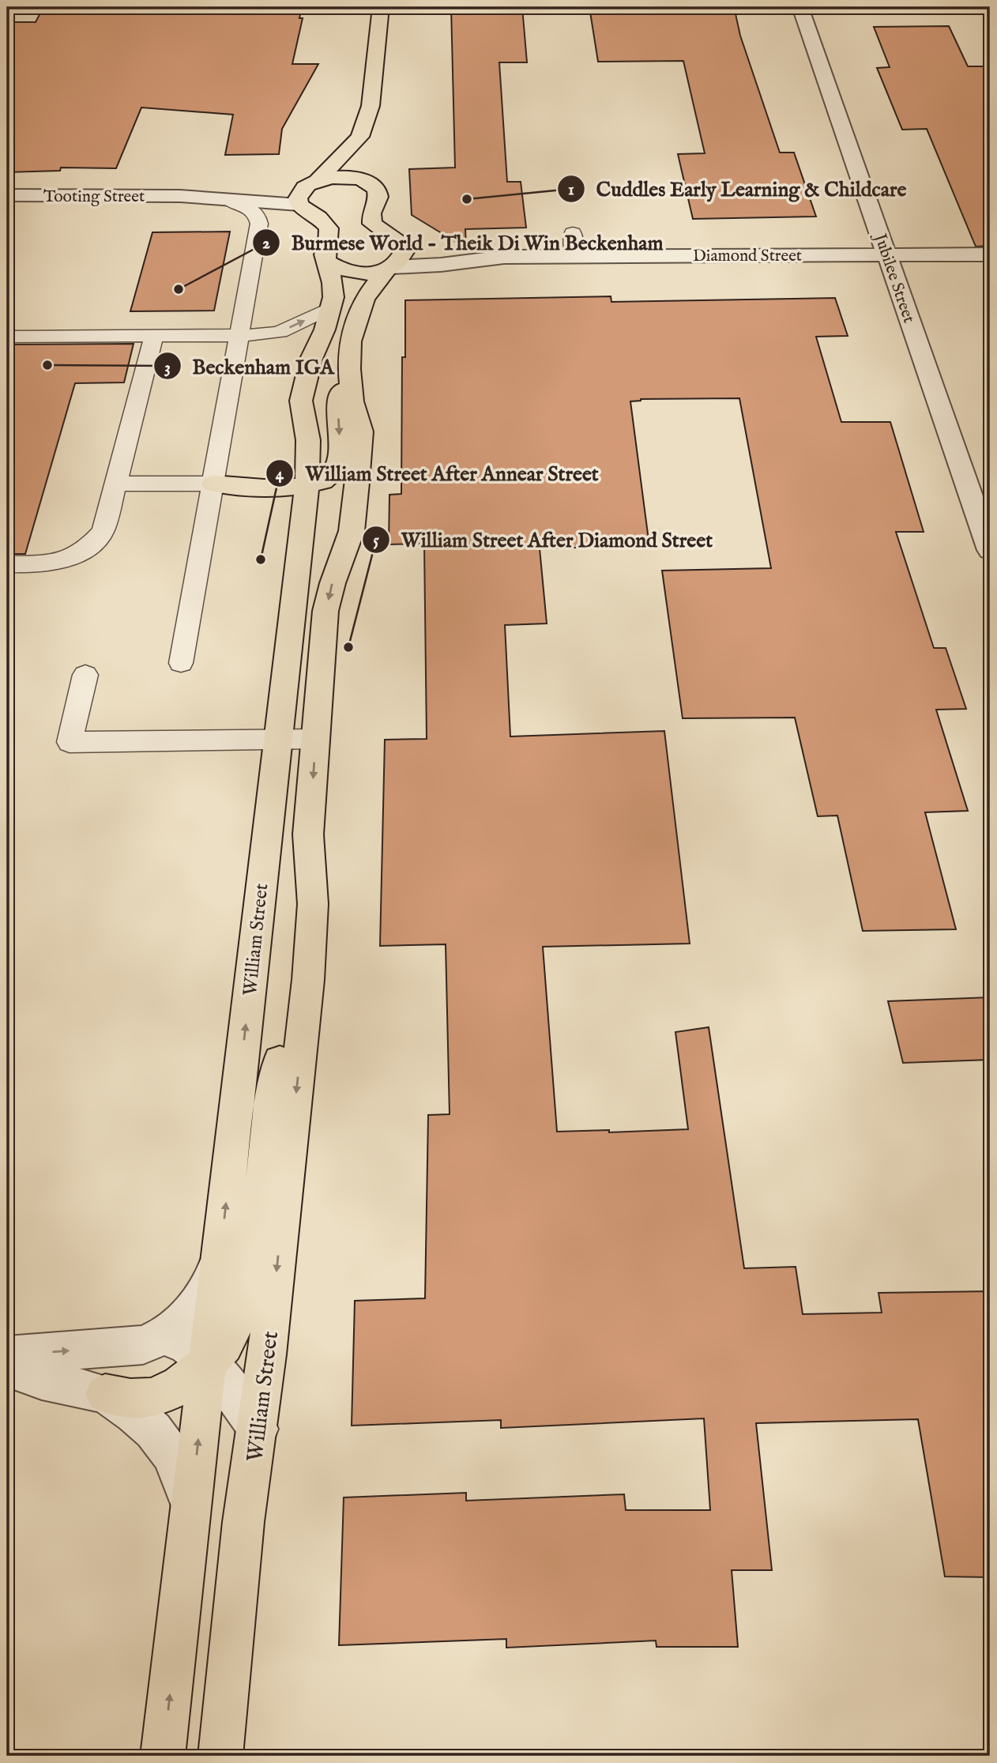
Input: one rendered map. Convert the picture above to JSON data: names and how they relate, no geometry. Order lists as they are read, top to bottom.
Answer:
{
  "streets": {
    "main road": ["William Street"],
    "street": ["Tooting Street", "Diamond Street", "Jubilee Street"]
  },
  "crossings": [
    ["Tooting Street", "William Street"],
    ["Diamond Street", "Jubilee Street"],
    ["Diamond Street", "William Street"]
  ],
  "places": [
    "Cuddles Early Learning & Childcare",
    "Burmese World - Theik Di Win Beckenham",
    "Beckenham IGA",
    "William Street After Annear Street",
    "William Street After Diamond Street"
  ]
}
